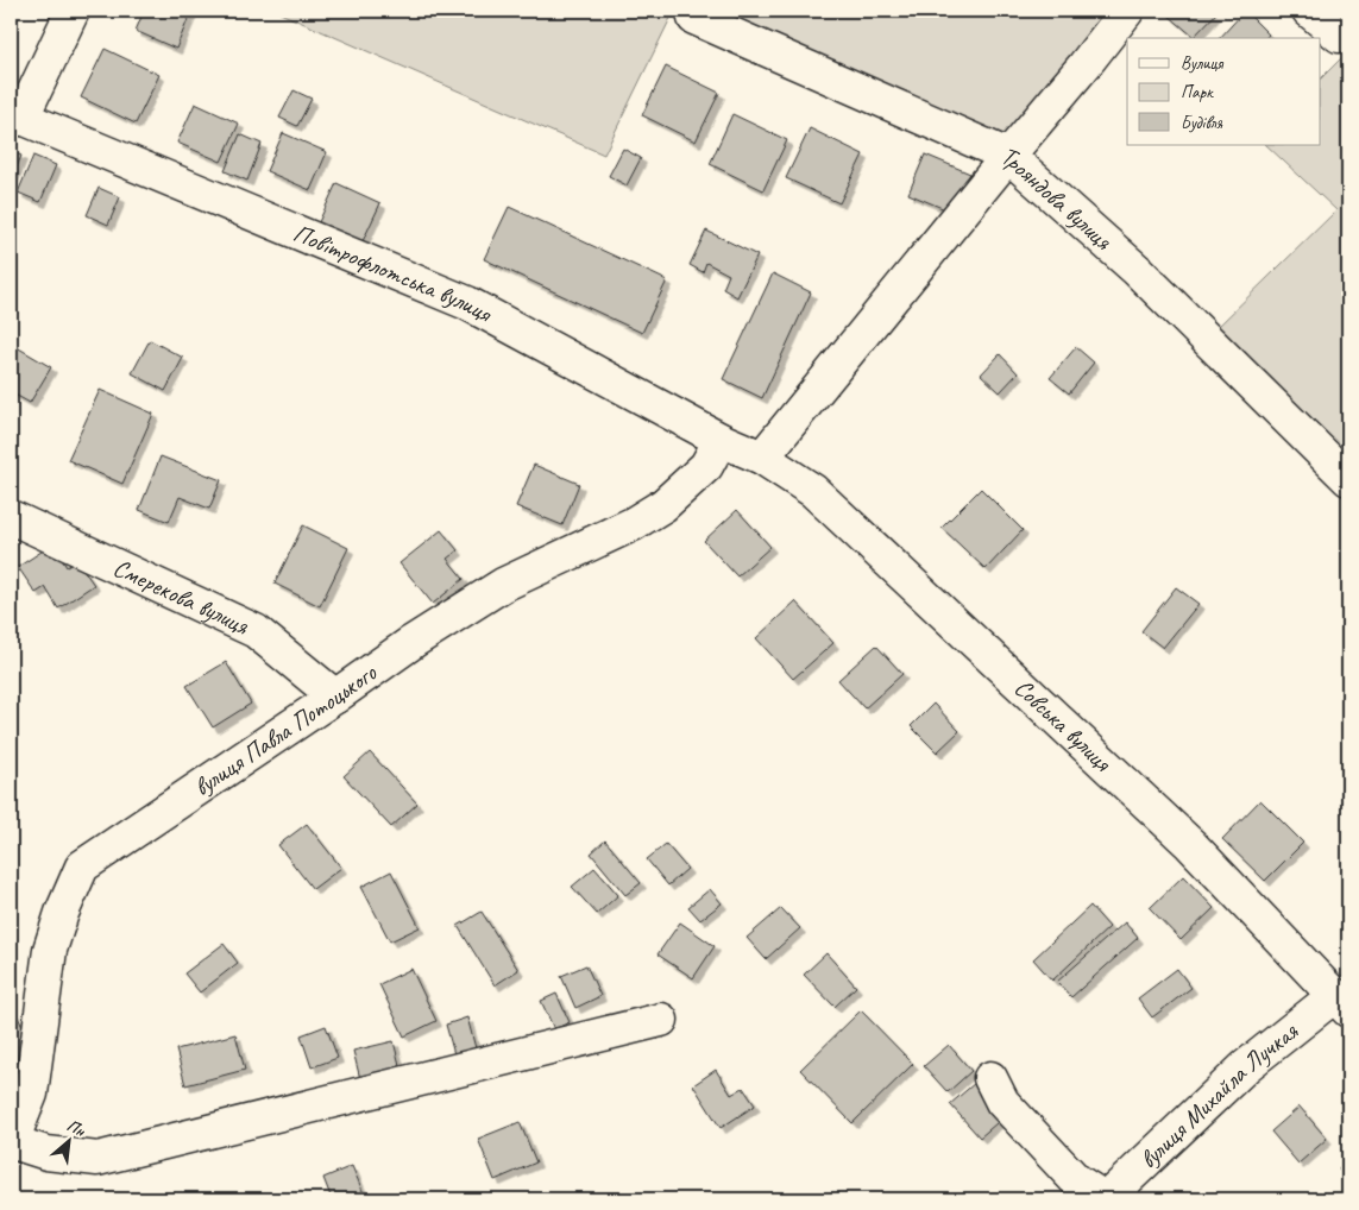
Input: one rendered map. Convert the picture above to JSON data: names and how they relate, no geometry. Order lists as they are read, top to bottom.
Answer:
{
  "streets": {
    "street": [
      "Трояндова вулиця",
      "Повітрофлотська вулиця",
      "Смерекова вулиця",
      "Совська вулиця",
      "вулиця Павла Потоцького",
      "вулиця Михайла Лучкая"
    ]
  },
  "crossings": [
    ["Повітрофлотська вулиця", "Совська вулиця"],
    ["Повітрофлотська вулиця", "вулиця Павла Потоцького"],
    ["Смерекова вулиця", "вулиця Павла Потоцького"],
    ["Совська вулиця", "вулиця Михайла Лучкая"]
  ],
  "legend": ["Вулиця", "Парк", "Будівля"],
  "north": "top right"
}
